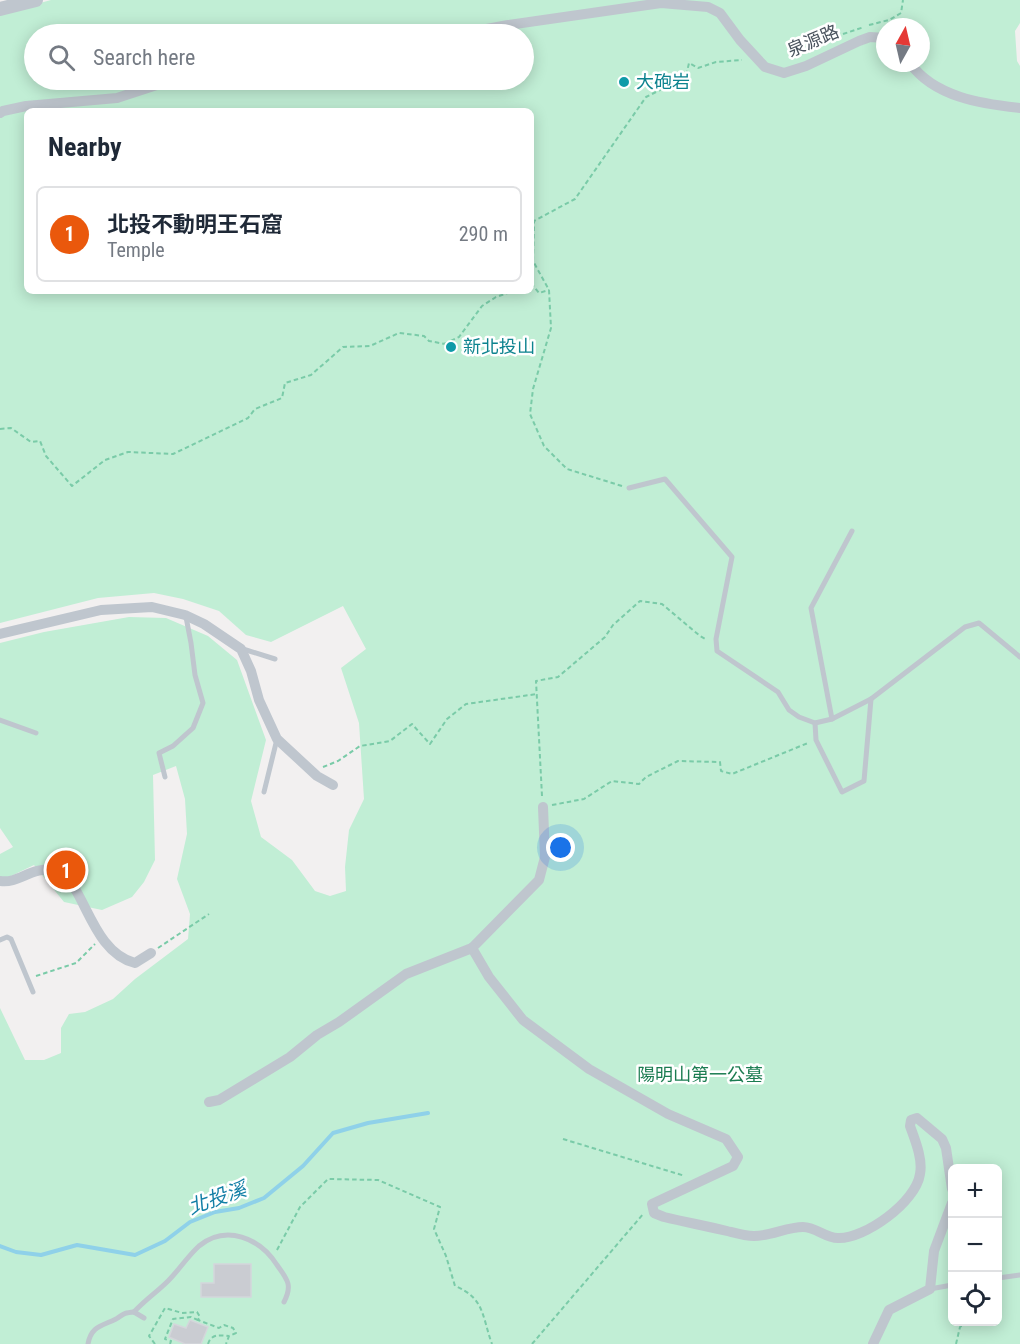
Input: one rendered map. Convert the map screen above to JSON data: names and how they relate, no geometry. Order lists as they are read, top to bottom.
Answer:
{
  "streets": {
    "street": ["泉源路"]
  },
  "water": ["北投溪"],
  "parks": ["陽明山第一公墓"],
  "places": ["大砲岩", "新北投山"],
  "north": "top",
  "page": {
    "search": "Search here",
    "heading": "Nearby",
    "list": [
      {
        "mark": "1",
        "name": "北投不動明王石窟",
        "note": "Temple",
        "value": "290 m"
      }
    ],
    "pins": "1",
    "map_buttons": ["+", "−"]
  }
}
